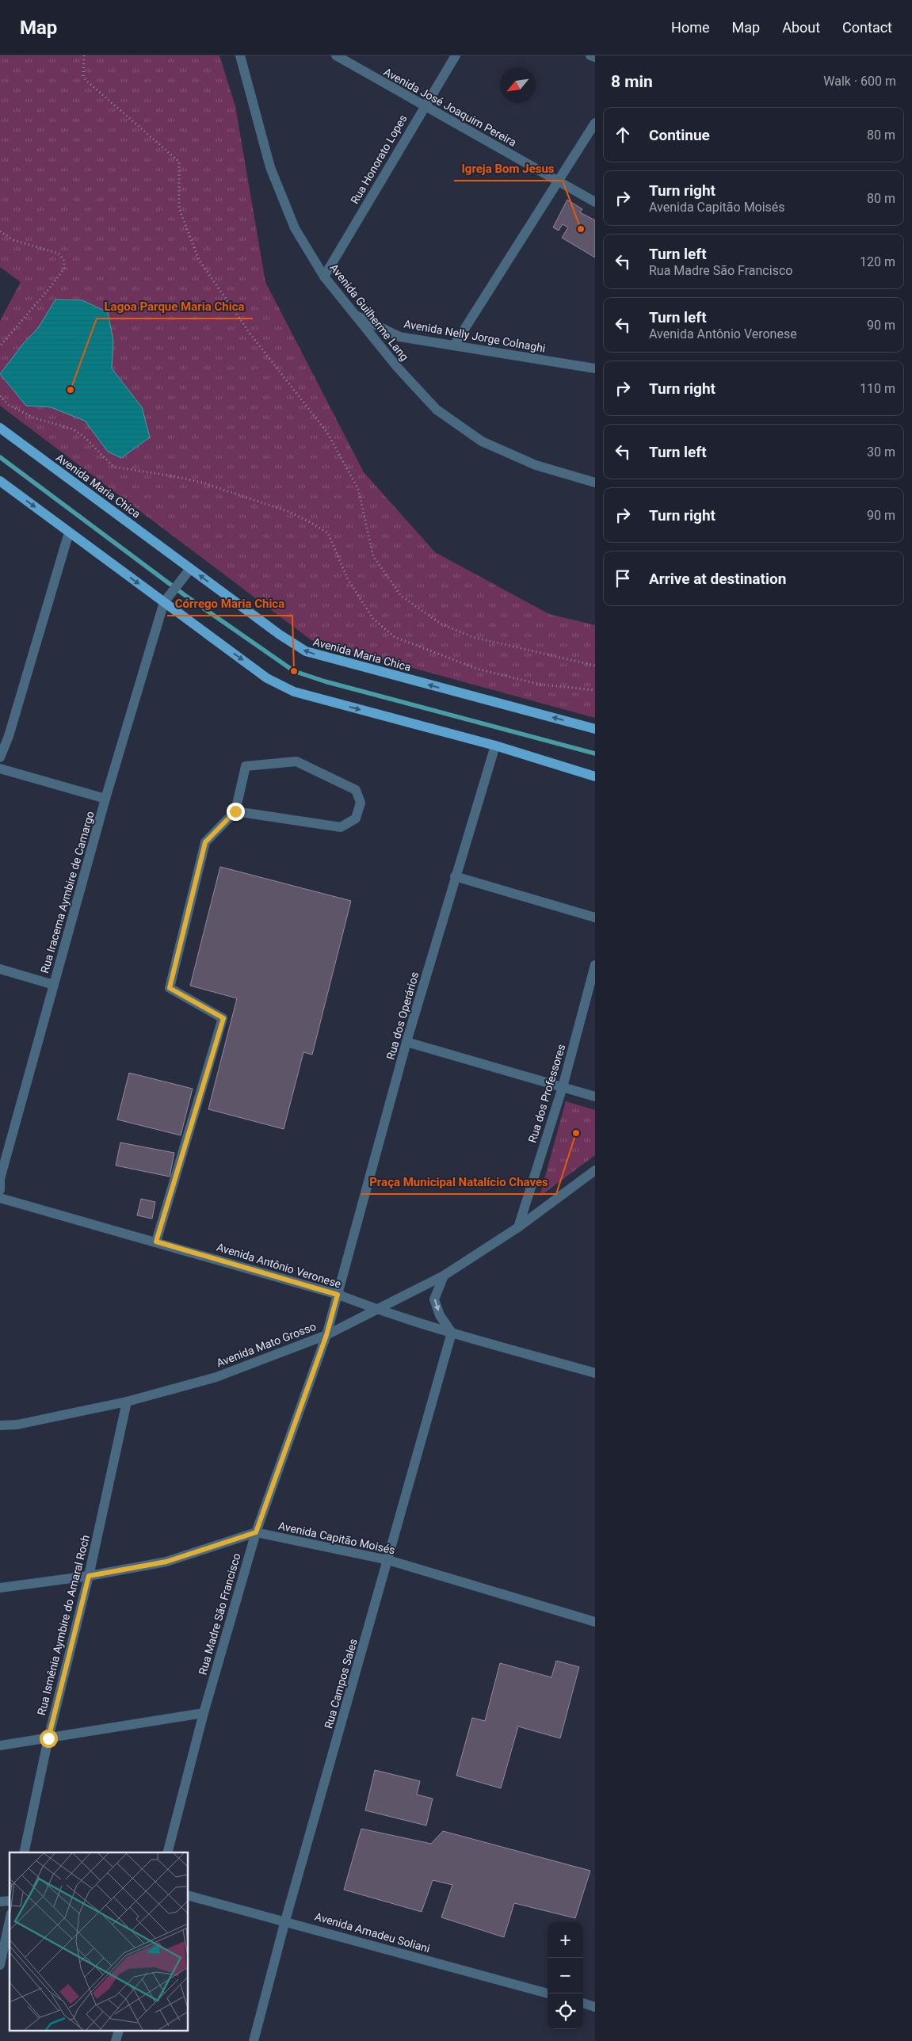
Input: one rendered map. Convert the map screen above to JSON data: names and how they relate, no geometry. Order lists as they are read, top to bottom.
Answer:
{
  "streets": {
    "main road": ["Avenida Maria Chica"],
    "street": [
      "Avenida José Joaquim Pereira",
      "Rua Honorato Lopes",
      "Avenida Guilherme Lang",
      "Avenida Nelly Jorge Colnaghi",
      "Rua Iracema Aymbire de Camargo",
      "Rua dos Operários",
      "Rua dos Professores",
      "Avenida Antônio Veronese",
      "Avenida Mato Grosso",
      "Avenida Capitão Moisés",
      "Rua Madre São Francisco",
      "Rua Ismênia Aymbire do Amaral Roch",
      "Rua Campos Sales",
      "Avenida Amadeu Soliani"
    ]
  },
  "crossings": [
    ["Avenida José Joaquim Pereira", "Rua Honorato Lopes"],
    ["Rua Honorato Lopes", "Avenida Guilherme Lang"],
    ["Avenida Guilherme Lang", "Avenida Nelly Jorge Colnaghi"],
    ["Rua dos Operários", "Avenida Antônio Veronese"],
    ["Rua dos Operários", "Rua Madre São Francisco"],
    ["Rua dos Professores", "Avenida Mato Grosso"],
    ["Avenida Antônio Veronese", "Avenida Mato Grosso"],
    ["Avenida Antônio Veronese", "Rua Madre São Francisco"],
    ["Avenida Antônio Veronese", "Rua Campos Sales"],
    ["Avenida Mato Grosso", "Rua Madre São Francisco"],
    ["Avenida Mato Grosso", "Rua Ismênia Aymbire do Amaral Roch"],
    ["Avenida Capitão Moisés", "Rua Madre São Francisco"],
    ["Avenida Capitão Moisés", "Rua Ismênia Aymbire do Amaral Roch"],
    ["Avenida Capitão Moisés", "Rua Campos Sales"],
    ["Rua Campos Sales", "Avenida Amadeu Soliani"]
  ],
  "places": [
    "Igreja Bom Jesus",
    "Lagoa Parque Maria Chica",
    "Córrego Maria Chica",
    "Praça Municipal Natalício Chaves"
  ],
  "north": "bottom left",
  "page": {
    "header": "Map",
    "nav": [
      "Home",
      "Map",
      "About",
      "Contact"
    ],
    "heading": ["8 min", "Walk · 600 m"],
    "list": [
      ["Continue", "80 m"],
      ["Turn right", "Avenida Capitão Moisés", "80 m"],
      ["Turn left", "Rua Madre São Francisco", "120 m"],
      ["Turn left", "Avenida Antônio Veronese", "90 m"],
      ["Turn right", "110 m"],
      ["Turn left", "30 m"],
      ["Turn right", "90 m"],
      "Arrive at destination"
    ],
    "map_buttons": ["+", "−"]
  }
}
